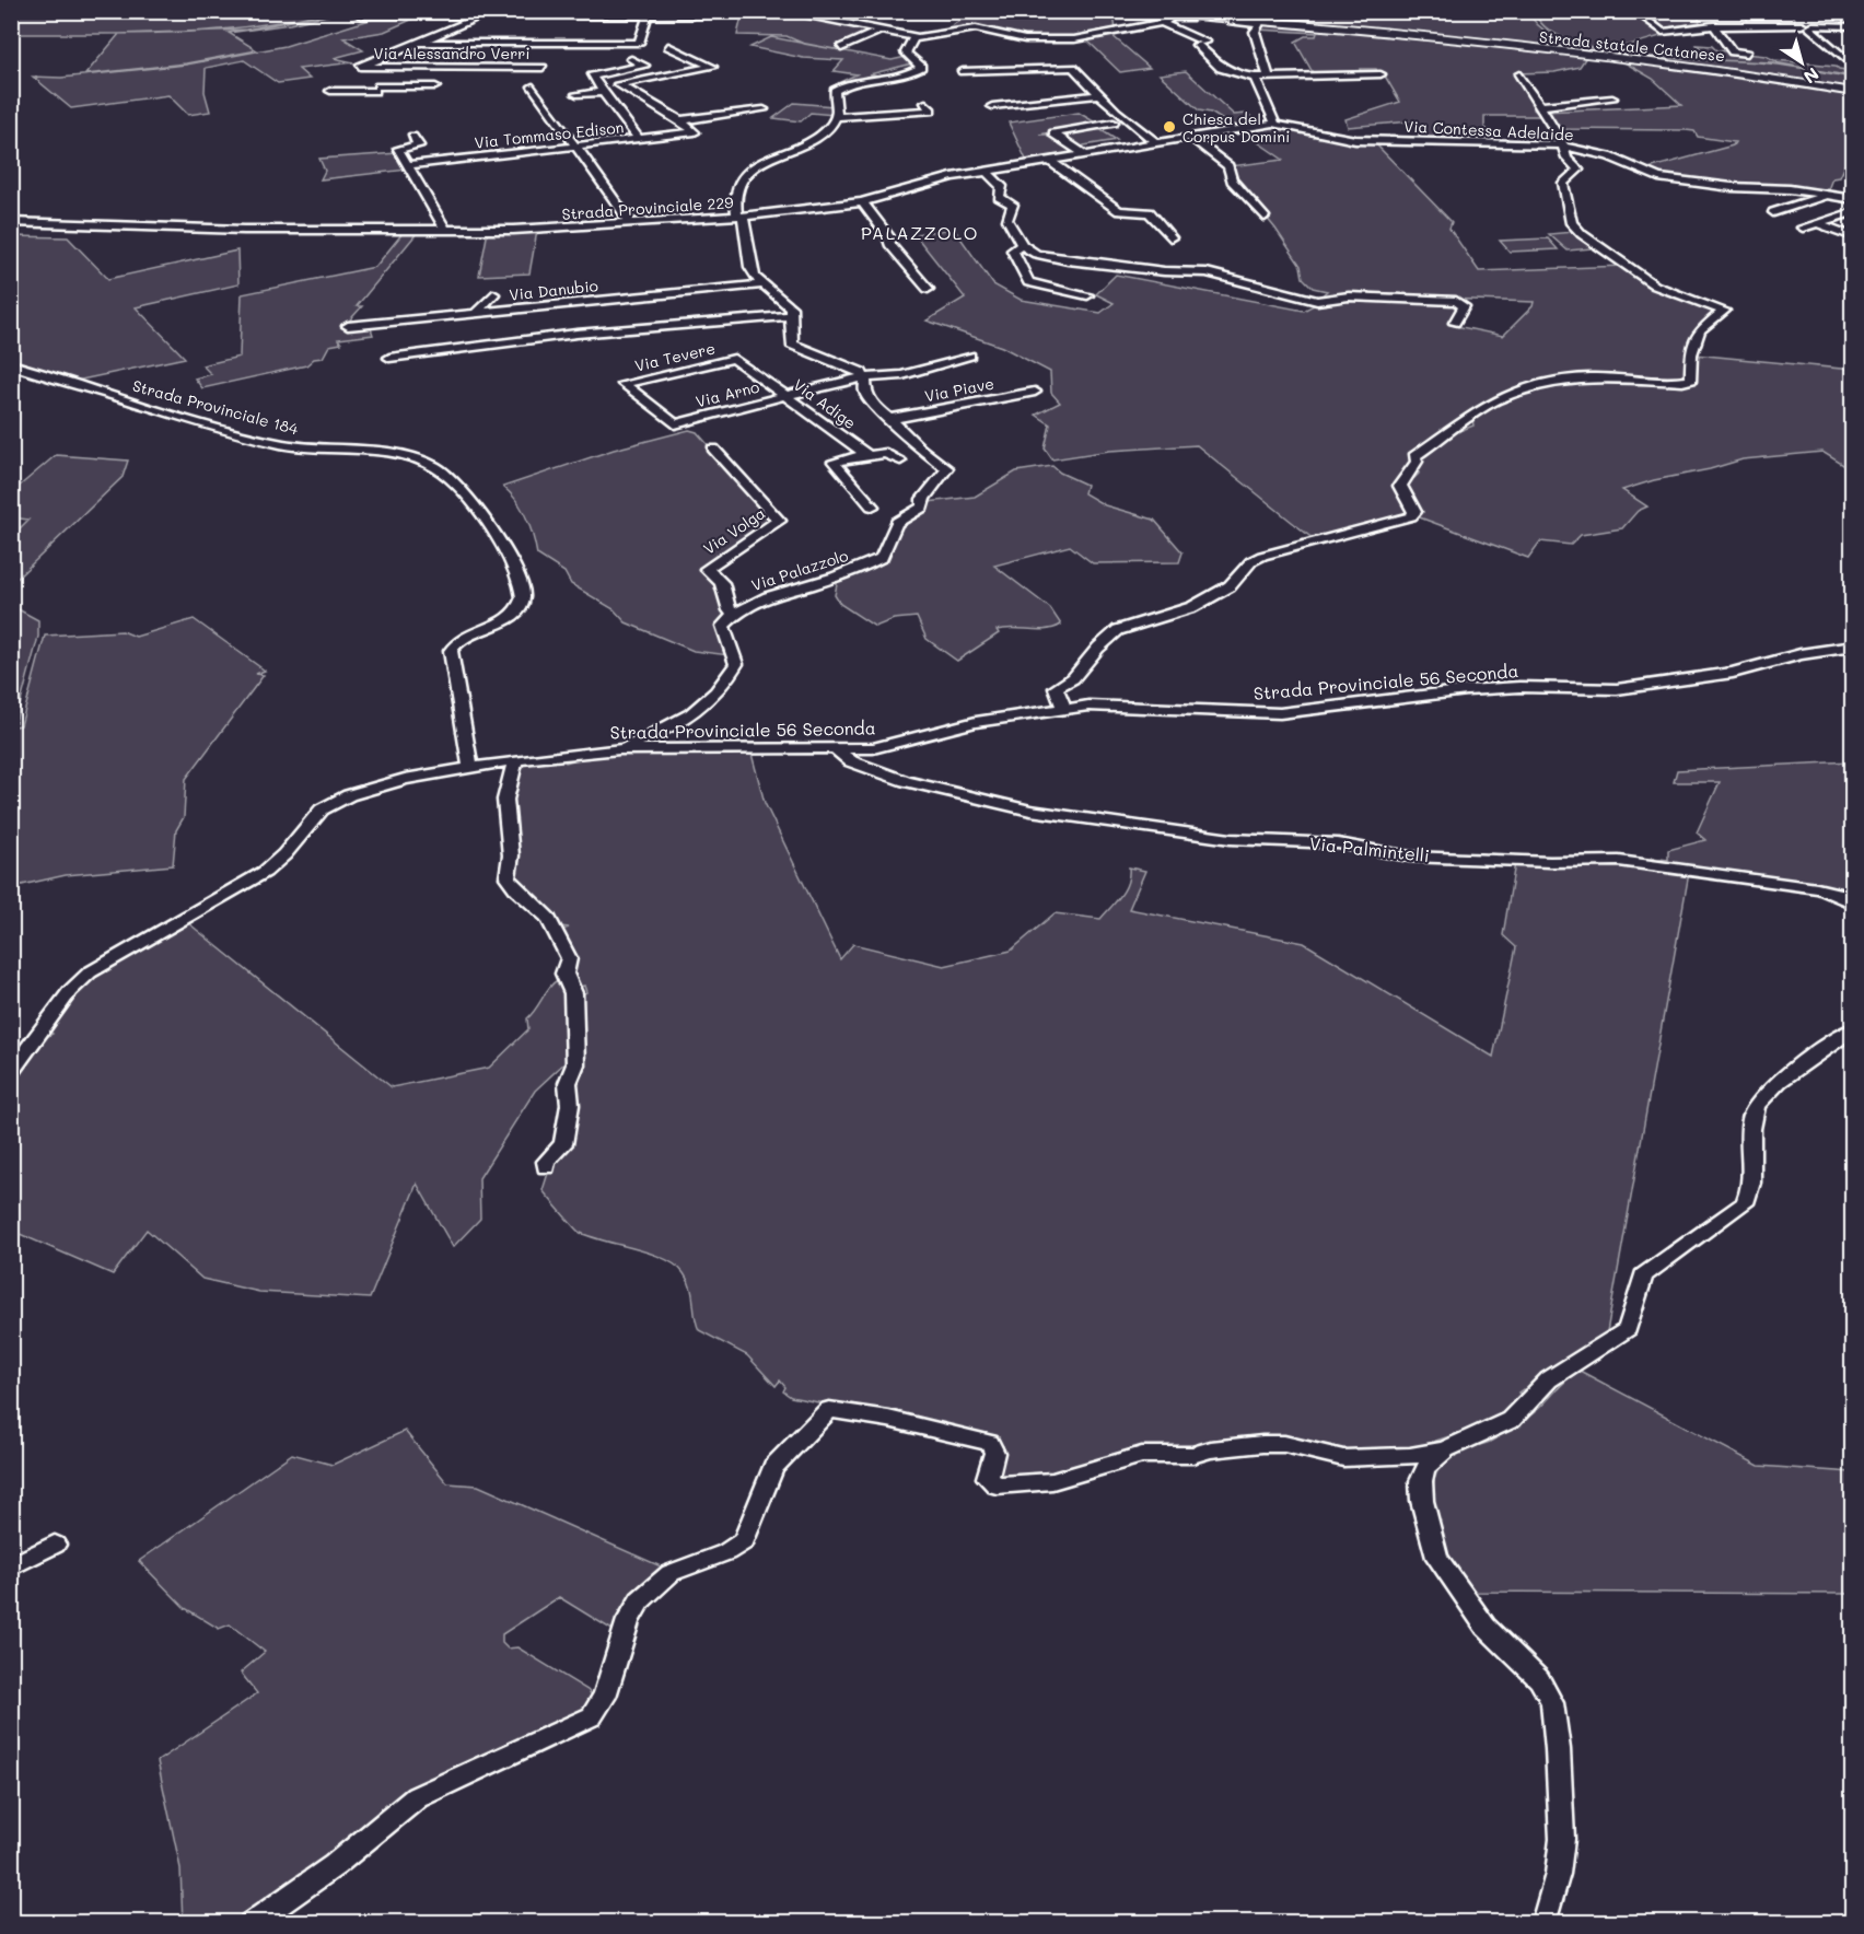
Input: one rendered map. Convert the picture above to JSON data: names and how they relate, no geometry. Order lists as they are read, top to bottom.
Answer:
{
  "streets": {
    "main road": ["Strada statale Catanese"],
    "street": [
      "Via Alessandro Verri",
      "Via Contessa Adelaide",
      "Via Tommaso Edison",
      "Strada Provinciale 229",
      "Via Danubio",
      "Via Tevere",
      "Via Piave",
      "Via Arno",
      "Via Adige",
      "Strada Provinciale 184",
      "Via Volga",
      "Via Palazzolo",
      "Strada Provinciale 56 Seconda",
      "Via Palmintelli"
    ]
  },
  "crossings": [
    ["Via Contessa Adelaide", "Strada Provinciale 229"],
    ["Via Tevere", "Via Arno"],
    ["Via Tevere", "Via Adige"],
    ["Via Piave", "Via Palazzolo"],
    ["Via Arno", "Via Adige"],
    ["Via Arno", "Via Palazzolo"],
    ["Strada Provinciale 184", "Strada Provinciale 56 Seconda"],
    ["Via Volga", "Via Palazzolo"],
    ["Strada Provinciale 56 Seconda", "Via Palmintelli"]
  ],
  "districts": ["PALAZZOLO"],
  "places": ["Chiesa del Corpus Domini"],
  "north": "bottom right"
}
